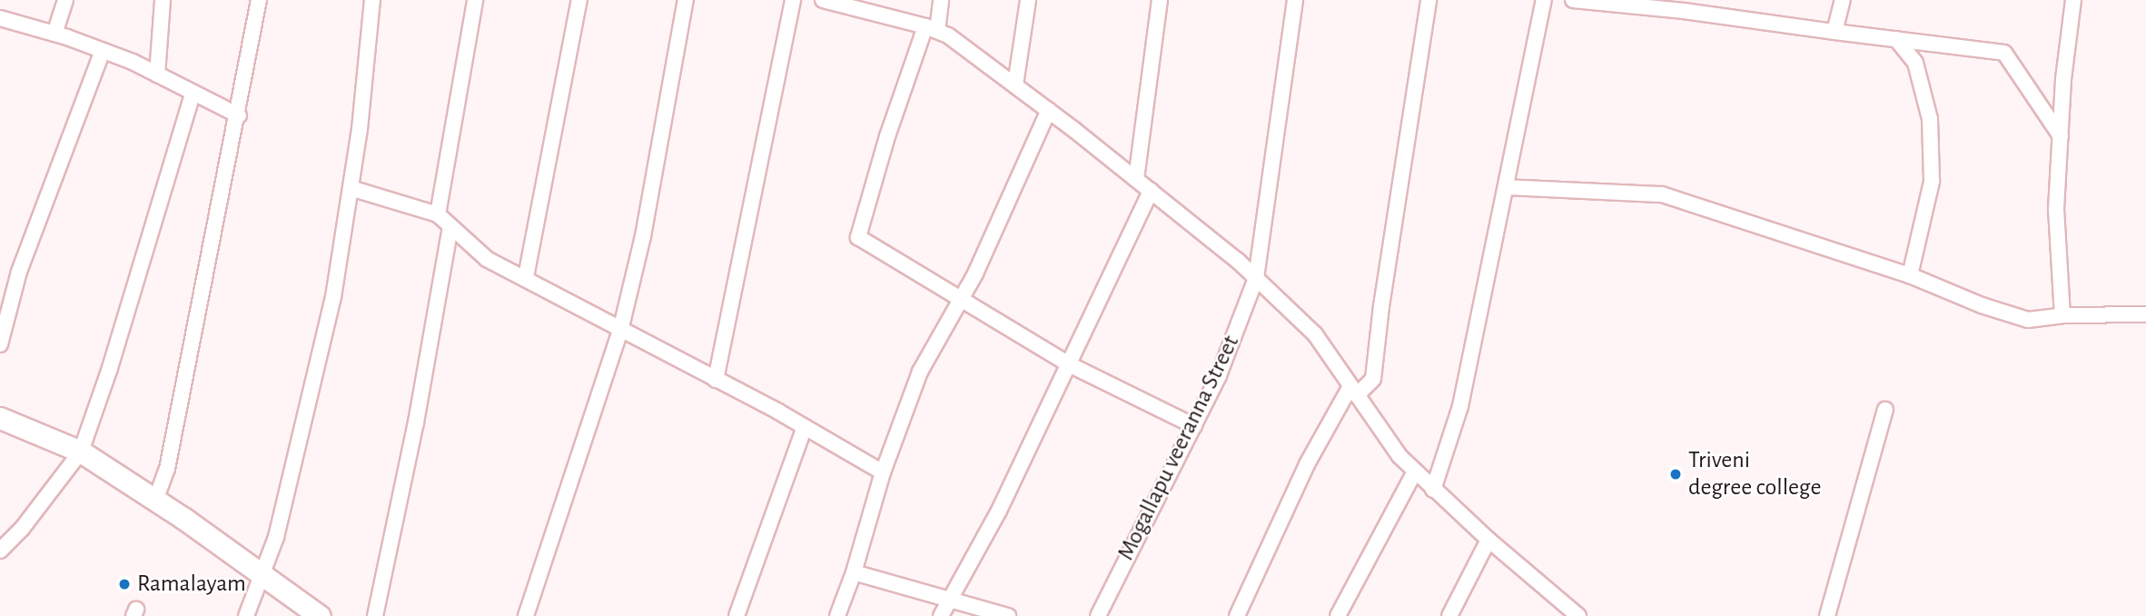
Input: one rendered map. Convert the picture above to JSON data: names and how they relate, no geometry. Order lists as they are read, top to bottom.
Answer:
{
  "streets": {
    "street": ["Mogallapu veeranna Street"]
  },
  "places": ["Triveni degree college", "Ramalayam"]
}
